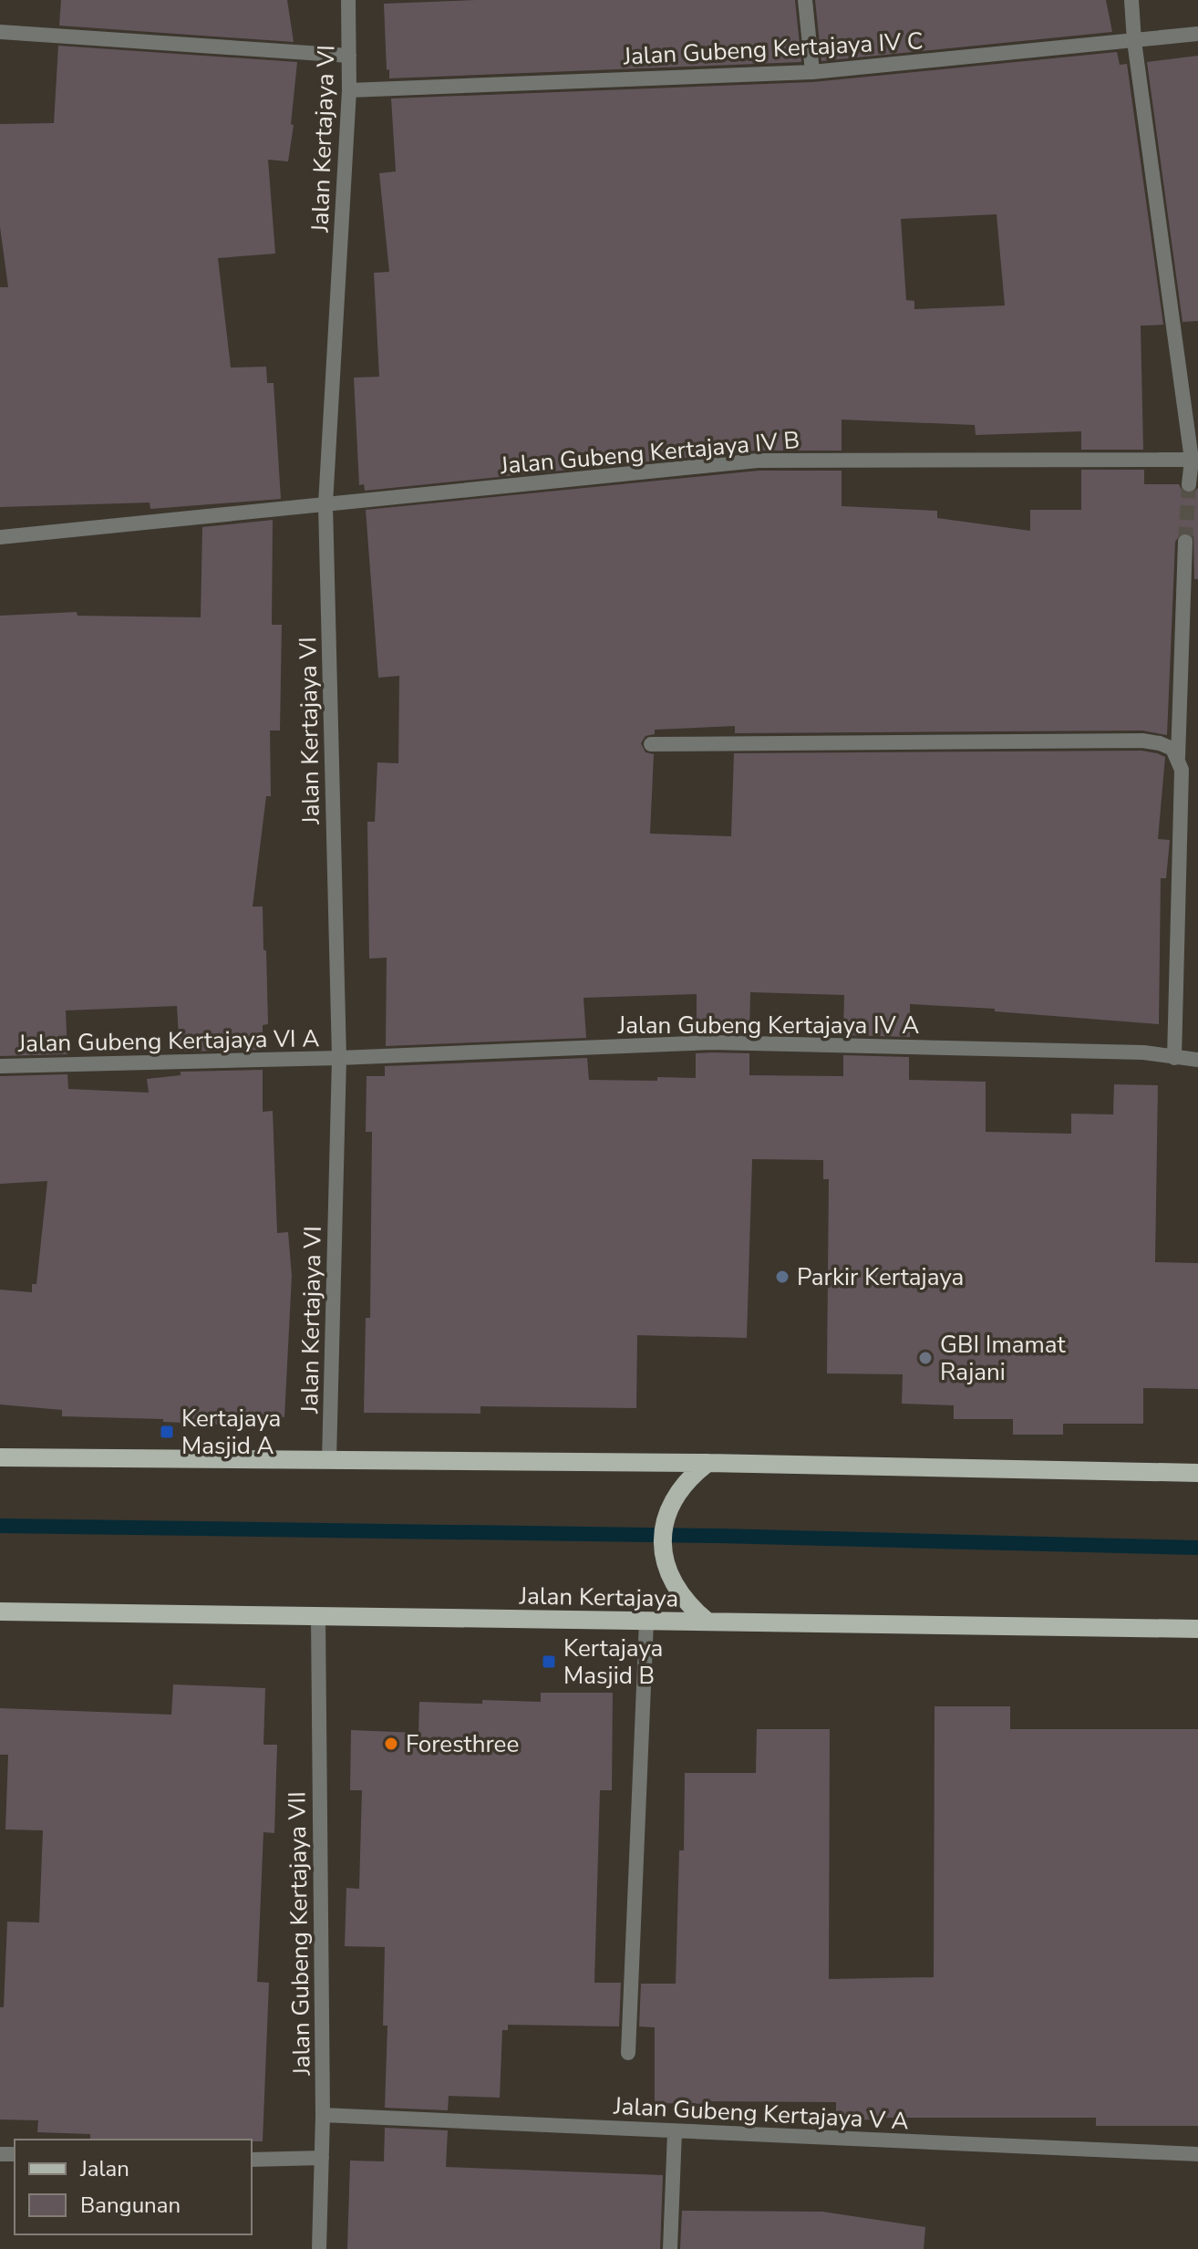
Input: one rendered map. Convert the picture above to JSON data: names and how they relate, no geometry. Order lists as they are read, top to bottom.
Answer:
{
  "streets": {
    "main road": ["Jalan Kertajaya"],
    "street": [
      "Jalan Gubeng Kertajaya IV C",
      "Jalan Kertajaya VI",
      "Jalan Gubeng Kertajaya IV B",
      "Jalan Gubeng Kertajaya IV A",
      "Jalan Gubeng Kertajaya VI A",
      "Jalan Gubeng Kertajaya VII",
      "Jalan Gubeng Kertajaya V A"
    ]
  },
  "crossings": [
    ["Jalan Gubeng Kertajaya IV C", "Jalan Kertajaya VI"],
    ["Jalan Kertajaya VI", "Jalan Gubeng Kertajaya IV B"],
    ["Jalan Kertajaya VI", "Jalan Gubeng Kertajaya IV A"],
    ["Jalan Kertajaya VI", "Jalan Gubeng Kertajaya VI A"],
    ["Jalan Gubeng Kertajaya IV A", "Jalan Gubeng Kertajaya VI A"],
    ["Jalan Kertajaya", "Jalan Gubeng Kertajaya VII"],
    ["Jalan Gubeng Kertajaya VII", "Jalan Gubeng Kertajaya V A"]
  ],
  "places": {
    "other": ["Parkir Kertajaya", "GBI Imamat Rajani", "Foresthree"],
    "transit": ["Kertajaya Masjid A", "Kertajaya Masjid B"]
  },
  "legend": ["Jalan", "Bangunan"]
}
